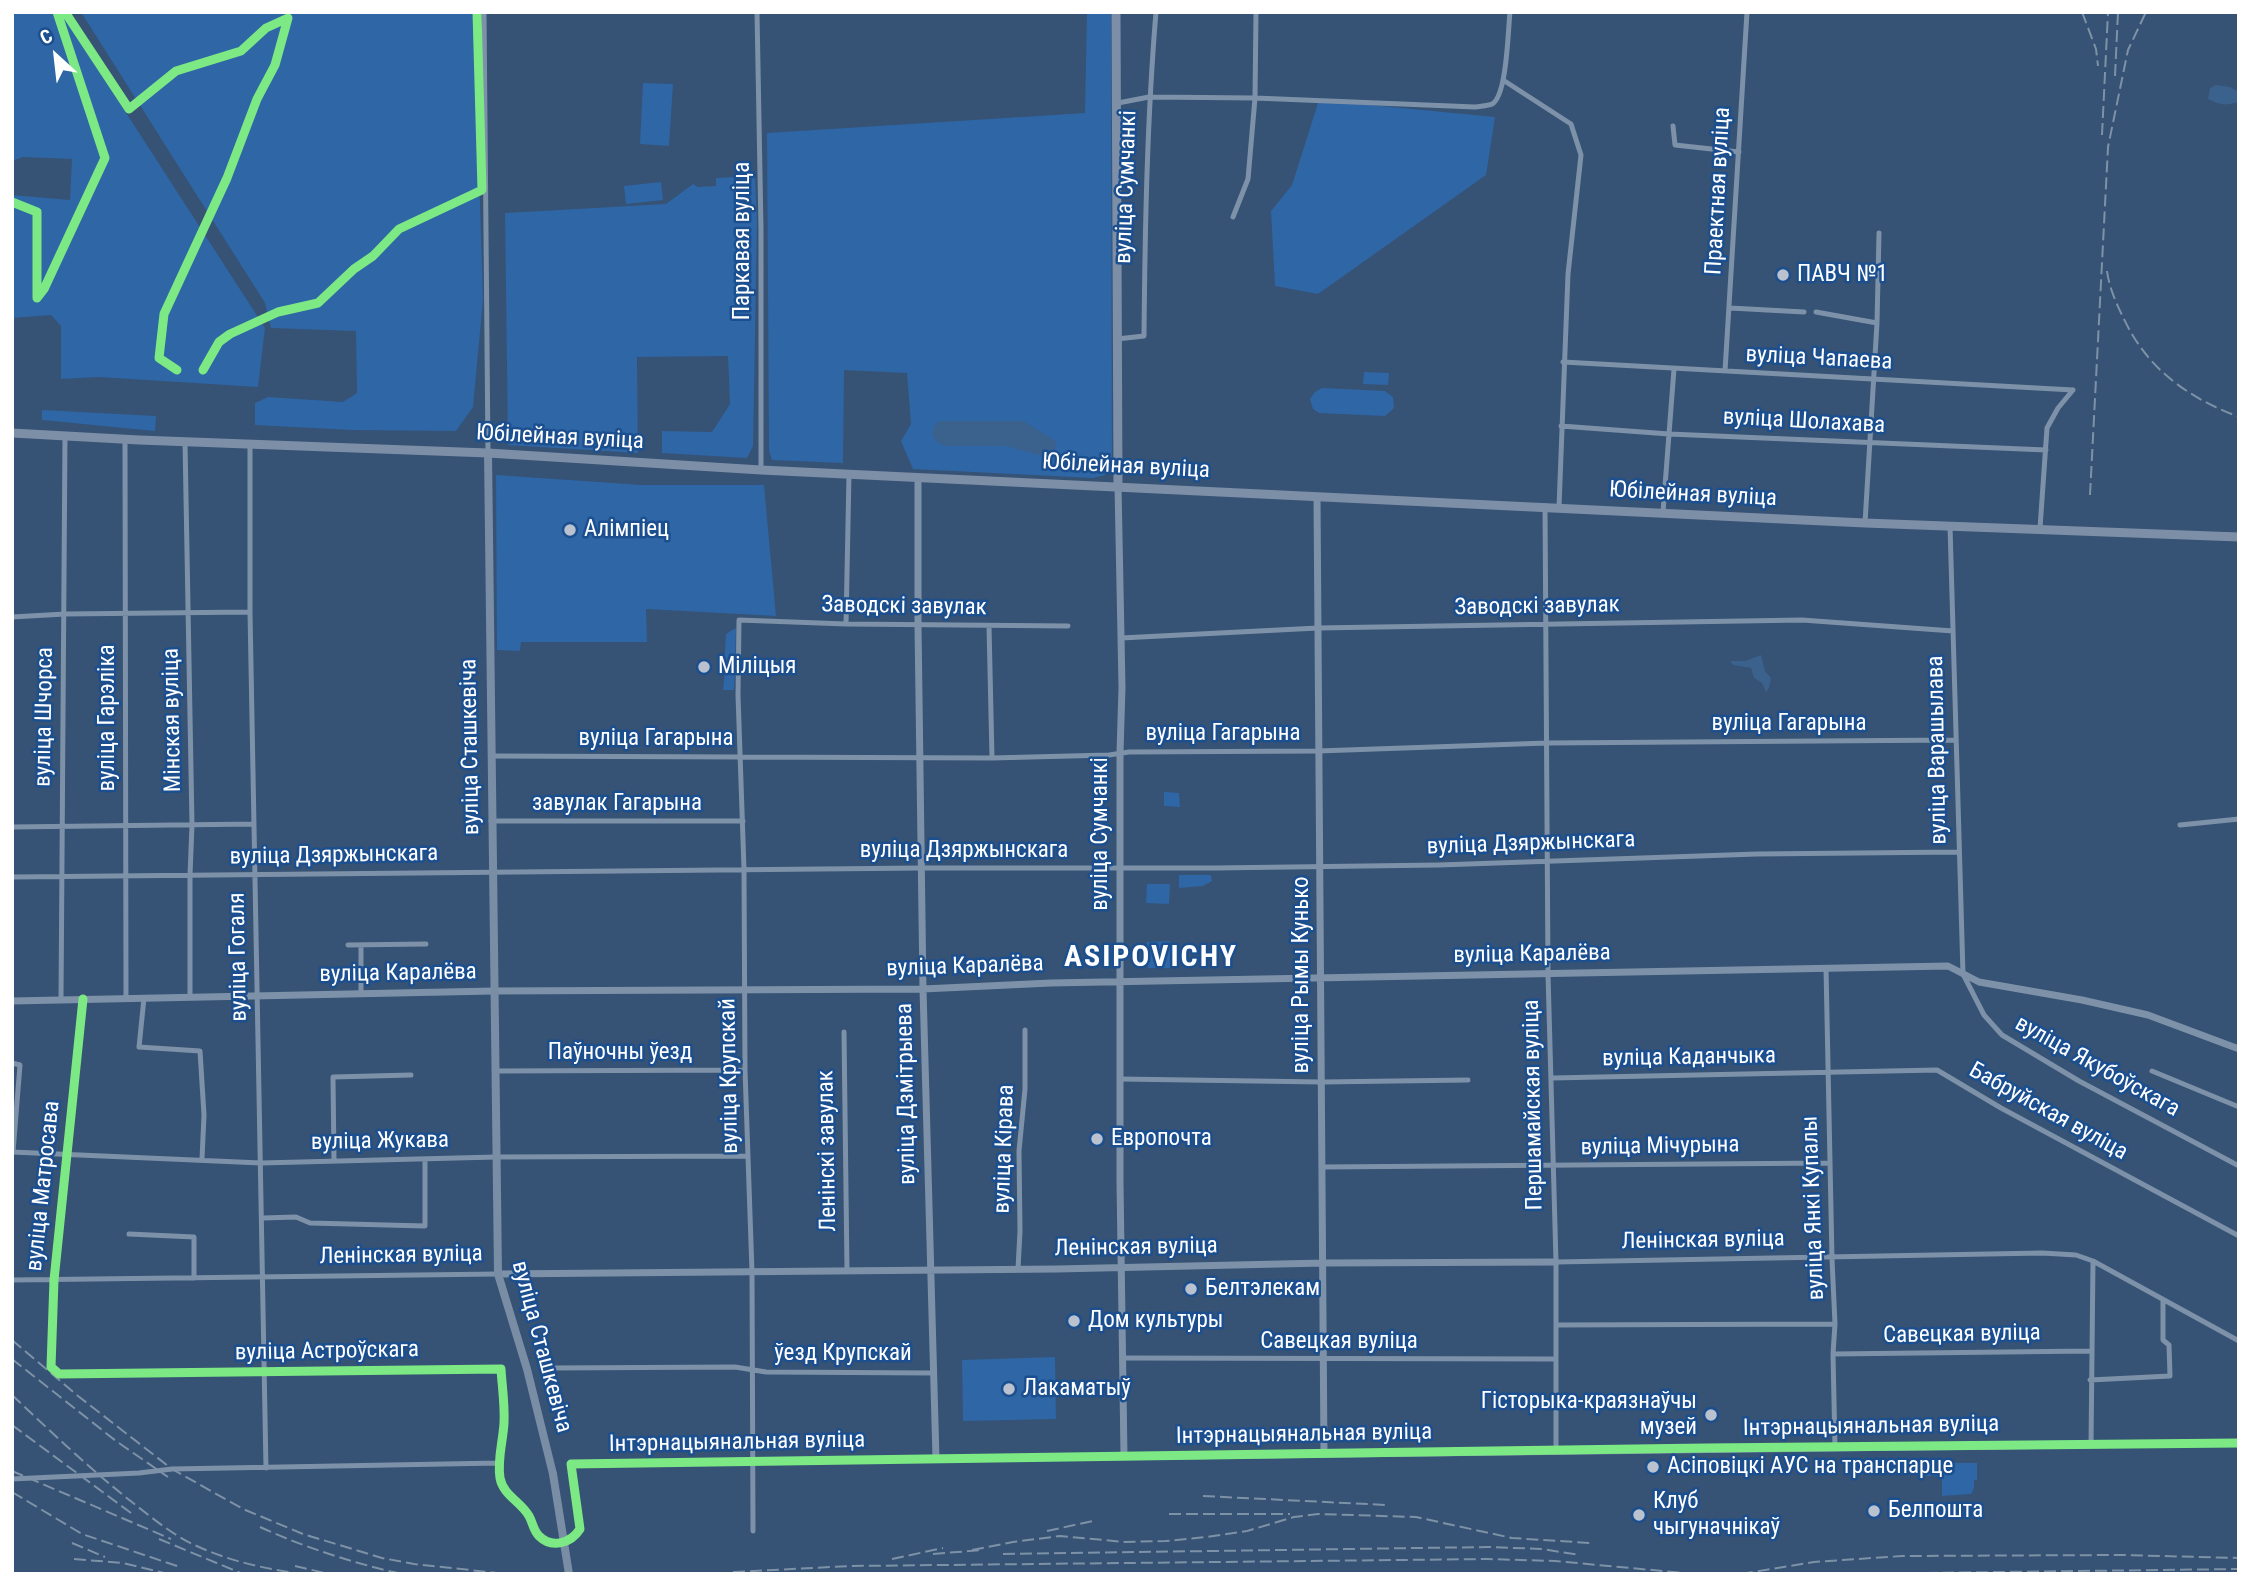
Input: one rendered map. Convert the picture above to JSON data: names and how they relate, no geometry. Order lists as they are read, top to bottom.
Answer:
{
  "streets": {
    "main road": ["вуліца Сумчанкі", "Юбілейная вуліца", "вуліца Сташкевіча"],
    "street": [
      "Праектная вуліца",
      "Паркавая вуліца",
      "вуліца Чапаева",
      "вуліца Шолахава",
      "Заводскі завулак",
      "вуліца Шчорса",
      "вуліца Гарэліка",
      "Мінская вуліца",
      "вуліца Гагарына",
      "вуліца Варашылава",
      "завулак Гагарына",
      "вуліца Дзяржынскага",
      "вуліца Каралёва",
      "вуліца Гогаля",
      "вуліца Рымы Кунько",
      "Паўночны ўезд",
      "вуліца Каданчыка",
      "вуліца Якубоўскага",
      "вуліца Крупскай",
      "вуліца Дзмітрыева",
      "Першамайская вуліца",
      "Бабруйская вуліца",
      "вуліца Жукава",
      "вуліца Мічурына",
      "вуліца Кірава",
      "Ленінскі завулак",
      "вуліца Матросава",
      "вуліца Янкі Купалы",
      "Ленінская вуліца",
      "Савецкая вуліца",
      "вуліца Астроўскага",
      "ўезд Крупскай",
      "Інтэрнацыянальная вуліца"
    ]
  },
  "crossings": [
    ["вуліца Сумчанкі", "Юбілейная вуліца"],
    ["вуліца Сумчанкі", "Заводскі завулак"],
    ["вуліца Сумчанкі", "вуліца Гагарына"],
    ["вуліца Сумчанкі", "вуліца Дзяржынскага"],
    ["вуліца Сумчанкі", "вуліца Каралёва"],
    ["вуліца Сумчанкі", "Ленінская вуліца"],
    ["вуліца Сумчанкі", "Савецкая вуліца"],
    ["вуліца Сумчанкі", "Інтэрнацыянальная вуліца"],
    ["Праектная вуліца", "вуліца Чапаева"],
    ["Паркавая вуліца", "Юбілейная вуліца"],
    ["вуліца Чапаева", "вуліца Шолахава"],
    ["Юбілейная вуліца", "вуліца Шчорса"],
    ["Юбілейная вуліца", "вуліца Гарэліка"],
    ["Юбілейная вуліца", "Мінская вуліца"],
    ["Юбілейная вуліца", "вуліца Сташкевіча"],
    ["Юбілейная вуліца", "вуліца Варашылава"],
    ["Юбілейная вуліца", "вуліца Гогаля"],
    ["Юбілейная вуліца", "вуліца Рымы Кунько"],
    ["Юбілейная вуліца", "вуліца Дзмітрыева"],
    ["Юбілейная вуліца", "Першамайская вуліца"],
    ["Заводскі завулак", "вуліца Варашылава"],
    ["Заводскі завулак", "вуліца Рымы Кунько"],
    ["Заводскі завулак", "вуліца Крупскай"],
    ["Заводскі завулак", "вуліца Дзмітрыева"],
    ["Заводскі завулак", "Першамайская вуліца"],
    ["вуліца Шчорса", "вуліца Дзяржынскага"],
    ["вуліца Шчорса", "вуліца Каралёва"],
    ["вуліца Гарэліка", "вуліца Дзяржынскага"],
    ["вуліца Гарэліка", "вуліца Каралёва"],
    ["Мінская вуліца", "вуліца Дзяржынскага"],
    ["Мінская вуліца", "вуліца Каралёва"],
    ["вуліца Гагарына", "вуліца Сташкевіча"],
    ["вуліца Гагарына", "вуліца Варашылава"],
    ["вуліца Гагарына", "вуліца Рымы Кунько"],
    ["вуліца Гагарына", "вуліца Крупскай"],
    ["вуліца Гагарына", "вуліца Дзмітрыева"],
    ["вуліца Гагарына", "Першамайская вуліца"],
    ["вуліца Сташкевіча", "завулак Гагарына"],
    ["вуліца Сташкевіча", "вуліца Дзяржынскага"],
    ["вуліца Сташкевіча", "вуліца Каралёва"],
    ["вуліца Сташкевіча", "Паўночны ўезд"],
    ["вуліца Сташкевіча", "вуліца Жукава"],
    ["вуліца Сташкевіча", "Ленінская вуліца"],
    ["вуліца Варашылава", "вуліца Дзяржынскага"],
    ["вуліца Варашылава", "вуліца Каралёва"],
    ["вуліца Варашылава", "вуліца Якубоўскага"],
    ["завулак Гагарына", "вуліца Крупскай"],
    ["вуліца Дзяржынскага", "вуліца Гогаля"],
    ["вуліца Дзяржынскага", "вуліца Рымы Кунько"],
    ["вуліца Дзяржынскага", "вуліца Крупскай"],
    ["вуліца Дзяржынскага", "вуліца Дзмітрыева"],
    ["вуліца Дзяржынскага", "Першамайская вуліца"],
    ["вуліца Каралёва", "вуліца Гогаля"],
    ["вуліца Каралёва", "вуліца Рымы Кунько"],
    ["вуліца Каралёва", "вуліца Якубоўскага"],
    ["вуліца Каралёва", "вуліца Крупскай"],
    ["вуліца Каралёва", "вуліца Дзмітрыева"],
    ["вуліца Каралёва", "Першамайская вуліца"],
    ["вуліца Каралёва", "вуліца Матросава"],
    ["вуліца Каралёва", "вуліца Янкі Купалы"],
    ["вуліца Гогаля", "вуліца Жукава"],
    ["вуліца Гогаля", "Ленінская вуліца"],
    ["вуліца Гогаля", "вуліца Астроўскага"],
    ["вуліца Рымы Кунько", "вуліца Мічурына"],
    ["вуліца Рымы Кунько", "Ленінская вуліца"],
    ["вуліца Рымы Кунько", "Савецкая вуліца"],
    ["вуліца Рымы Кунько", "Інтэрнацыянальная вуліца"],
    ["Паўночны ўезд", "вуліца Крупскай"],
    ["вуліца Каданчыка", "Першамайская вуліца"],
    ["вуліца Каданчыка", "Бабруйская вуліца"],
    ["вуліца Каданчыка", "вуліца Янкі Купалы"],
    ["вуліца Крупскай", "вуліца Жукава"],
    ["вуліца Крупскай", "Ленінская вуліца"],
    ["вуліца Крупскай", "ўезд Крупскай"],
    ["вуліца Крупскай", "Інтэрнацыянальная вуліца"],
    ["вуліца Дзмітрыева", "Ленінская вуліца"],
    ["вуліца Дзмітрыева", "ўезд Крупскай"],
    ["вуліца Дзмітрыева", "Інтэрнацыянальная вуліца"],
    ["Першамайская вуліца", "вуліца Мічурына"],
    ["Першамайская вуліца", "Ленінская вуліца"],
    ["Першамайская вуліца", "Савецкая вуліца"],
    ["Першамайская вуліца", "Інтэрнацыянальная вуліца"],
    ["Бабруйская вуліца", "вуліца Янкі Купалы"],
    ["вуліца Жукава", "вуліца Матросава"],
    ["вуліца Мічурына", "вуліца Янкі Купалы"],
    ["вуліца Кірава", "Ленінская вуліца"],
    ["Ленінскі завулак", "Ленінская вуліца"],
    ["вуліца Матросава", "Ленінская вуліца"],
    ["вуліца Матросава", "вуліца Астроўскага"],
    ["вуліца Янкі Купалы", "Ленінская вуліца"],
    ["вуліца Янкі Купалы", "Савецкая вуліца"],
    ["вуліца Янкі Купалы", "Інтэрнацыянальная вуліца"],
    ["вуліца Астроўскага", "Інтэрнацыянальная вуліца"]
  ],
  "districts": ["ASIPOVICHY"],
  "places": [
    "ПАВЧ №1",
    "Алімпіец",
    "Міліцыя",
    "Европочта",
    "Белтэлекам",
    "Дом культуры",
    "Лакаматыў",
    "Гісторыка-краязнаўчы музей",
    "Асіповіцкі АУС на транспарце",
    "Белпошта",
    "Клуб чыгуначнікаў"
  ],
  "north": "top left"
}
